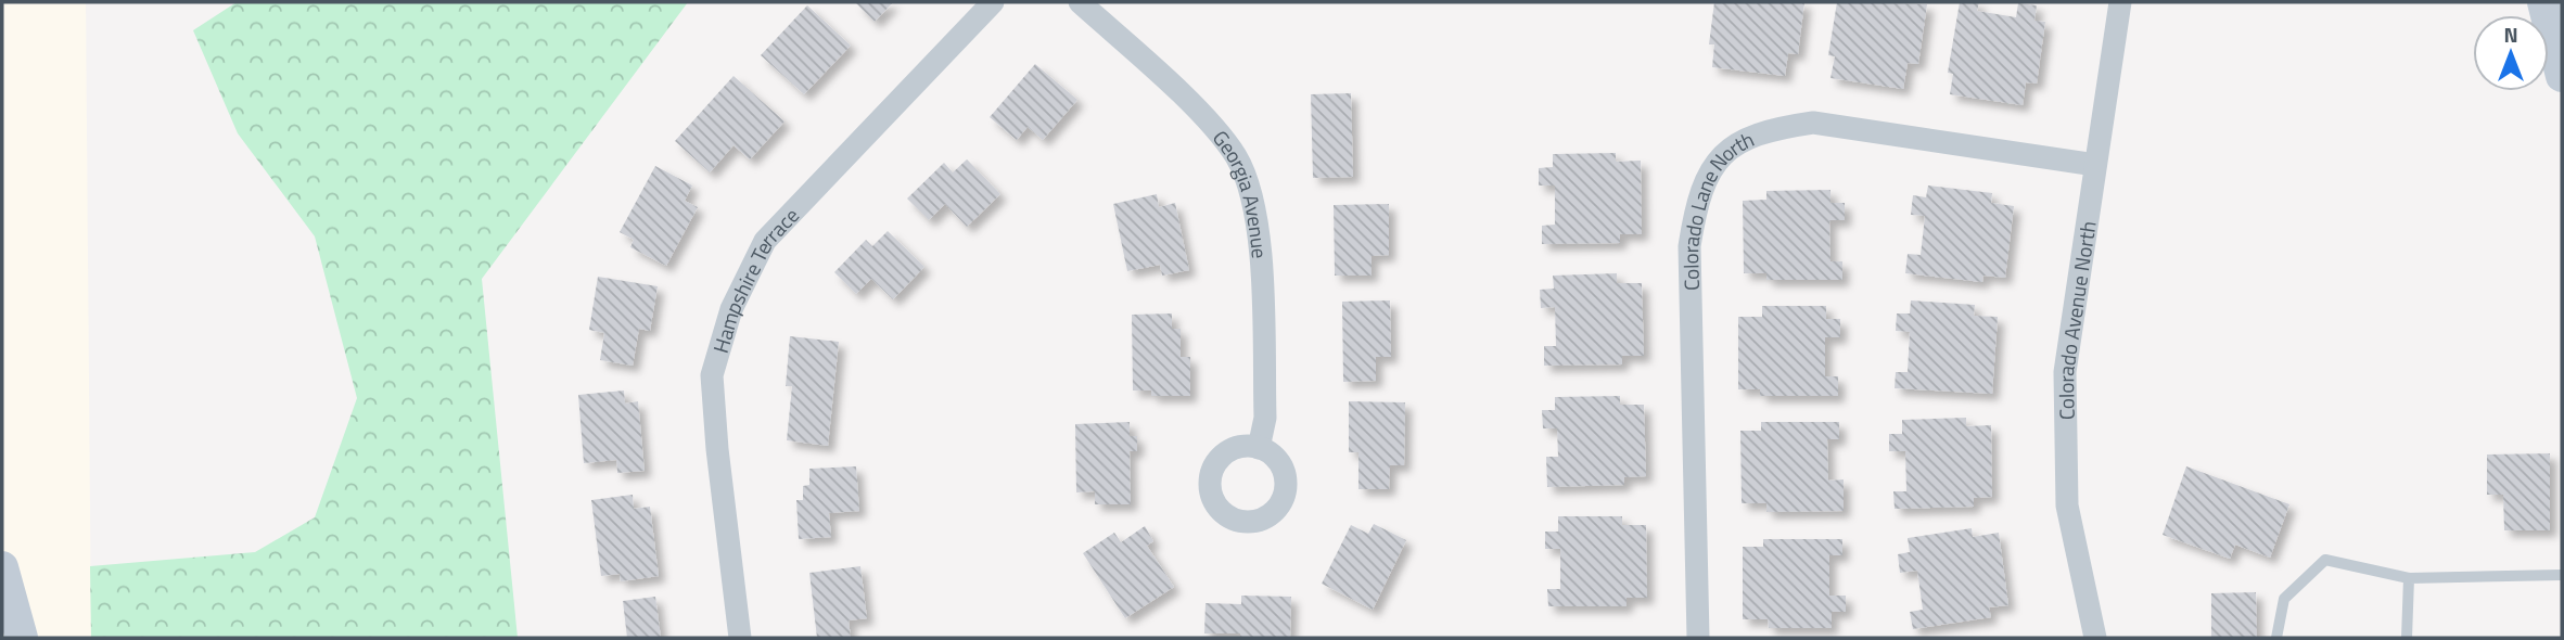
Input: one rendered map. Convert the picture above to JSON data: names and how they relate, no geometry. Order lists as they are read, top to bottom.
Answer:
{
  "streets": {
    "street": [
      "Georgia Avenue",
      "Colorado Lane North",
      "Hampshire Terrace",
      "Colorado Avenue North"
    ]
  },
  "crossings": [
    ["Colorado Lane North", "Colorado Avenue North"]
  ],
  "north": "top"
}
